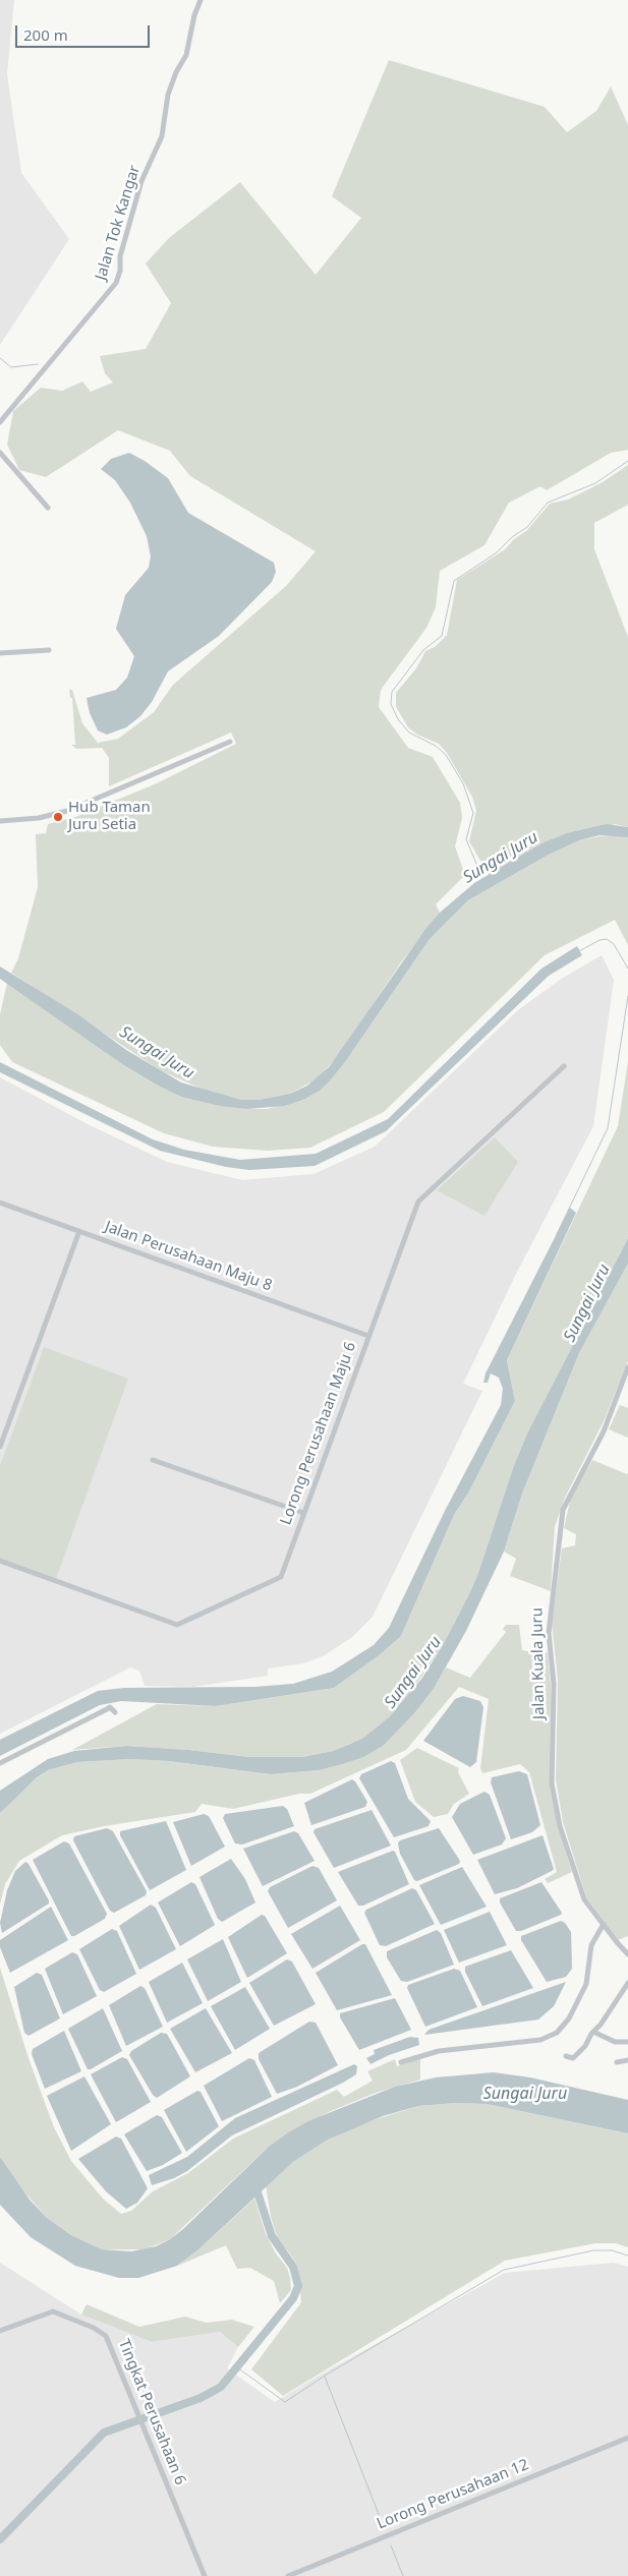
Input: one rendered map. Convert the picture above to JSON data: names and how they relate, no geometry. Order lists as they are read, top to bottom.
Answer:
{
  "streets": {
    "street": [
      "Jalan Tok Kangar",
      "Jalan Perusahaan Maju 8",
      "Lorong Perusahaan Maju 6",
      "Jalan Kuala Juru",
      "Tingkat Perusahaan 6",
      "Lorong Perusahaan 12"
    ]
  },
  "crossings": [
    ["Jalan Perusahaan Maju 8", "Lorong Perusahaan Maju 6"]
  ],
  "water": ["Sungai Juru"],
  "places": ["Hub Taman Juru Setia"],
  "scale_bar": "200 m"
}
